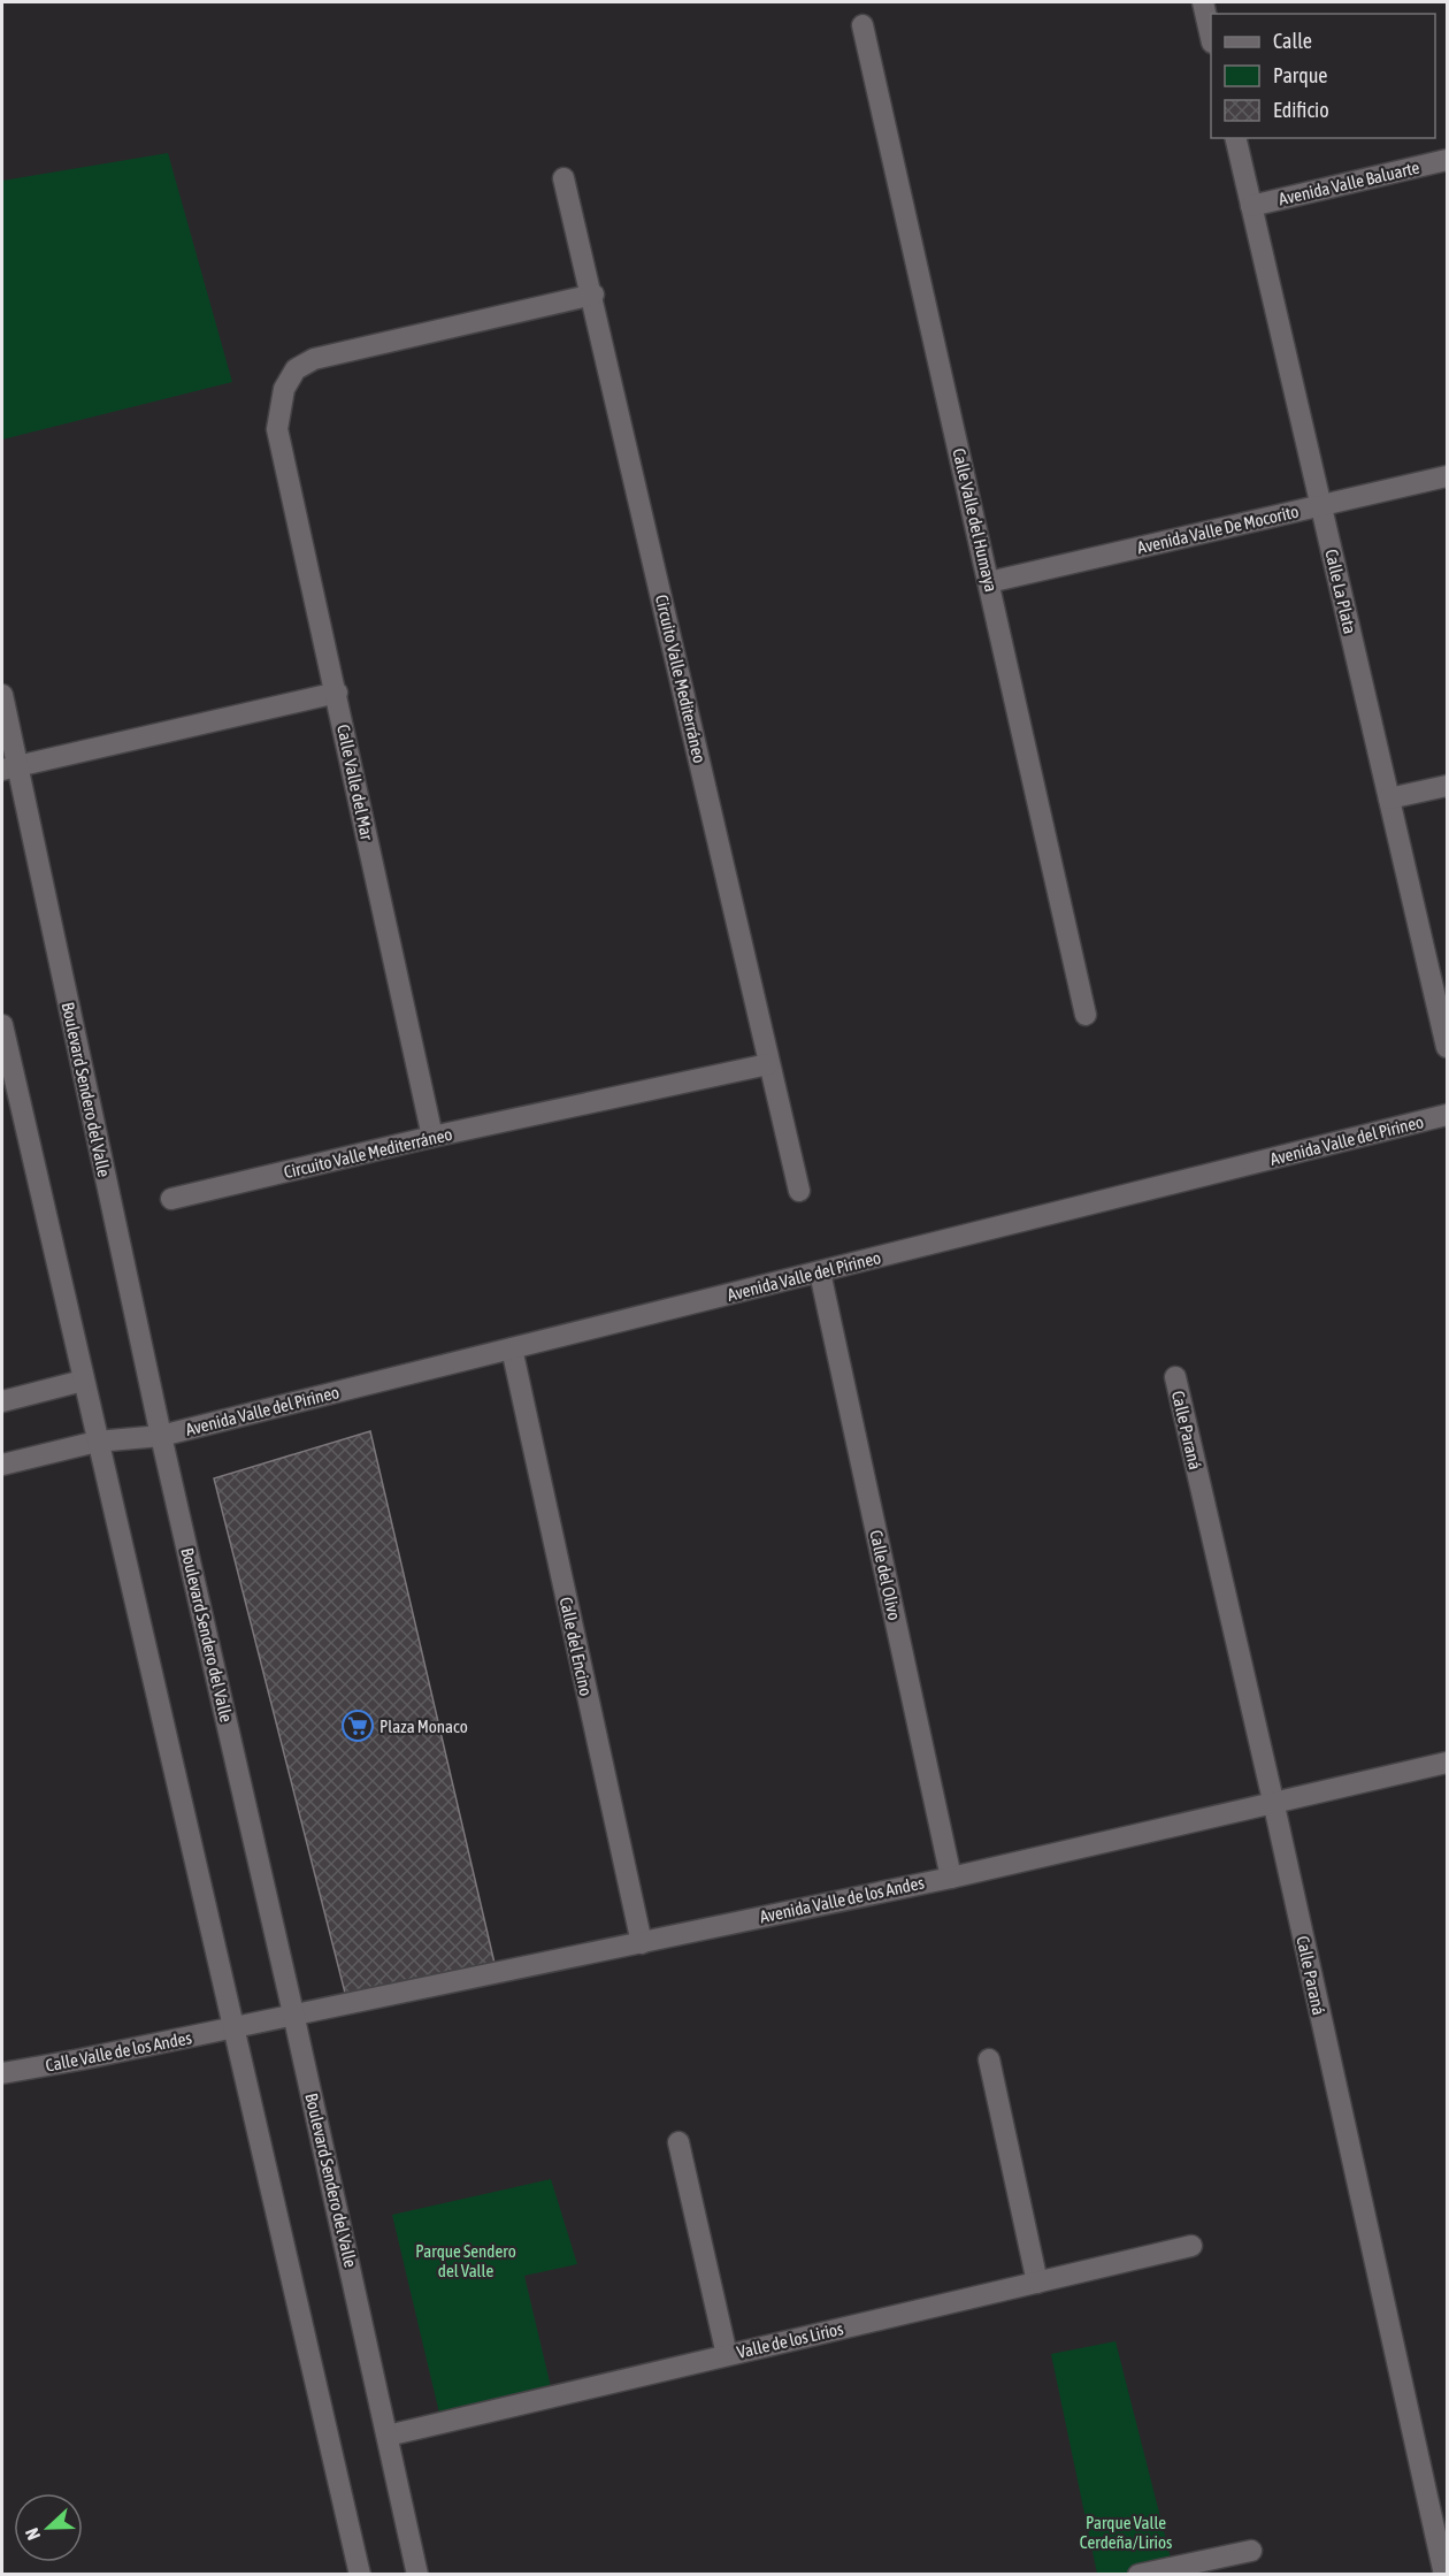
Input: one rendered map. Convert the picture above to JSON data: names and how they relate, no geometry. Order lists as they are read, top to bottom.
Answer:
{
  "streets": {
    "street": [
      "Avenida Valle Baluarte",
      "Calle Valle del Humaya",
      "Avenida Valle De Mocorito",
      "Calle La Plata",
      "Circuito Valle Mediterráneo",
      "Calle Valle del Mar",
      "Boulevard Sendero del Valle",
      "Avenida Valle del Pirineo",
      "Calle Paraná",
      "Calle del Olivo",
      "Calle del Encino",
      "Avenida Valle de los Andes",
      "Calle Valle de los Andes",
      "Valle de los Lirios"
    ]
  },
  "crossings": [
    ["Avenida Valle Baluarte", "Calle La Plata"],
    ["Calle Valle del Humaya", "Avenida Valle De Mocorito"],
    ["Avenida Valle De Mocorito", "Calle La Plata"],
    ["Circuito Valle Mediterráneo", "Calle Valle del Mar"],
    ["Boulevard Sendero del Valle", "Avenida Valle del Pirineo"],
    ["Boulevard Sendero del Valle", "Avenida Valle de los Andes"],
    ["Boulevard Sendero del Valle", "Valle de los Lirios"],
    ["Avenida Valle del Pirineo", "Calle del Olivo"],
    ["Avenida Valle del Pirineo", "Calle del Encino"],
    ["Calle Paraná", "Avenida Valle de los Andes"],
    ["Calle del Olivo", "Avenida Valle de los Andes"],
    ["Calle del Encino", "Avenida Valle de los Andes"],
    ["Avenida Valle de los Andes", "Calle Valle de los Andes"]
  ],
  "parks": ["Parque Sendero del Valle", "Parque Valle Cerdeña/Lirios"],
  "places": {
    "supermarket": ["Plaza Monaco"]
  },
  "legend": ["Calle", "Parque", "Edificio"],
  "north": "left"
}
